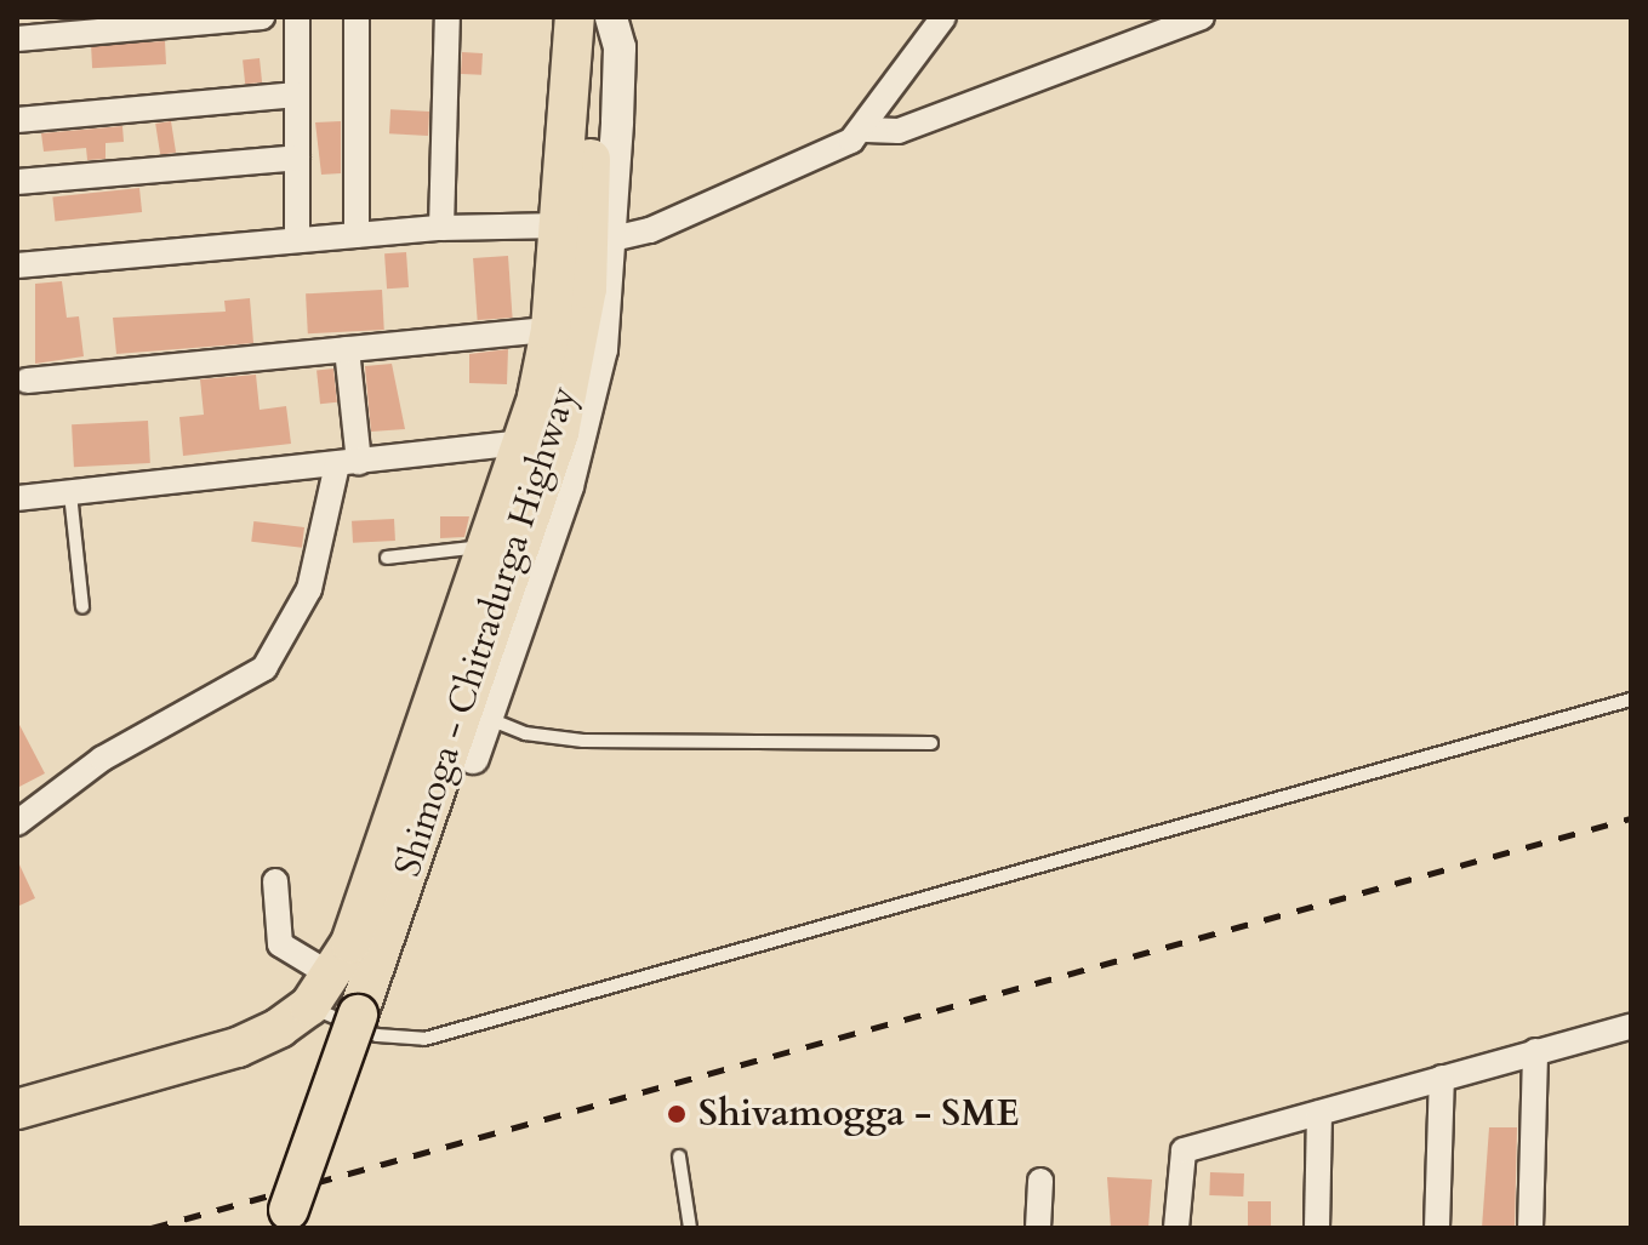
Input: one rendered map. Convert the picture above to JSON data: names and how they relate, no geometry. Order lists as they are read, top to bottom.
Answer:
{
  "streets": {
    "main road": ["Shimoga - Chitradurga Highway"]
  },
  "places": ["Shivamogga - SME"]
}
